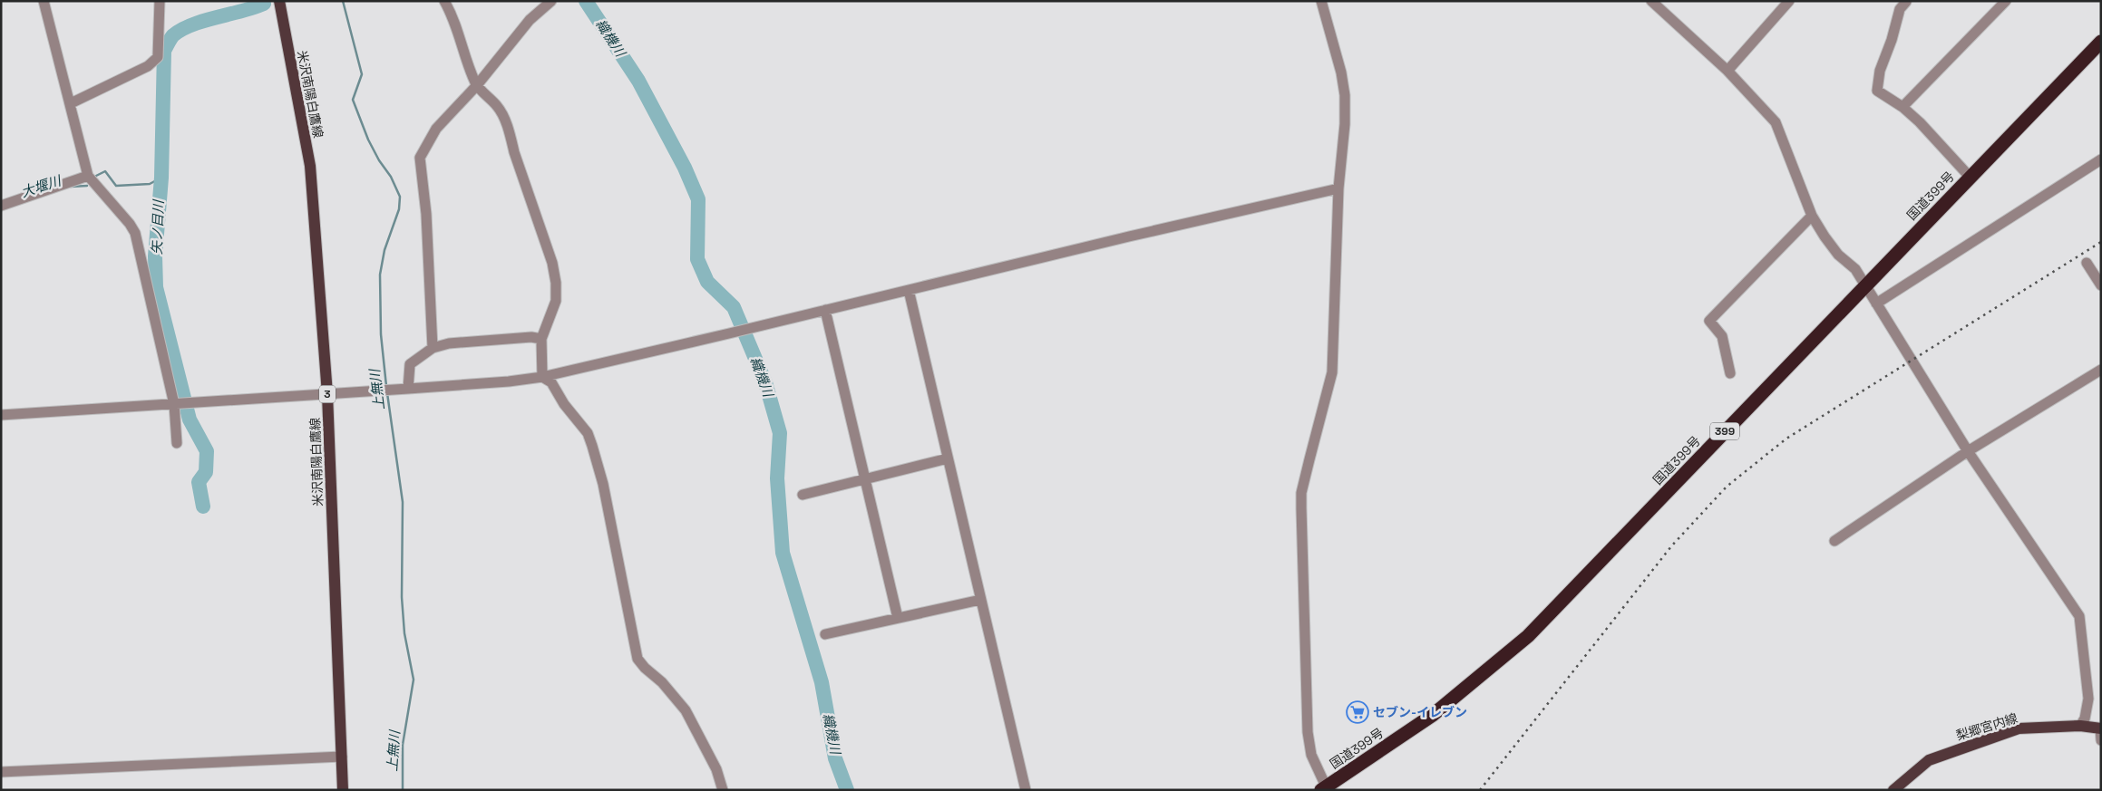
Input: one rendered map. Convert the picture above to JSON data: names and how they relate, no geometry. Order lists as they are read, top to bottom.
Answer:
{
  "streets": {
    "highway": ["国道399号", "399"],
    "main road": ["米沢南陽白鷹線", "3", "梨郷宮内線"]
  },
  "water": [
    "織機川",
    "大堰川",
    "矢ノ目川",
    "上無川"
  ],
  "places": {
    "supermarket": ["セブン-イレブン"]
  }
}
